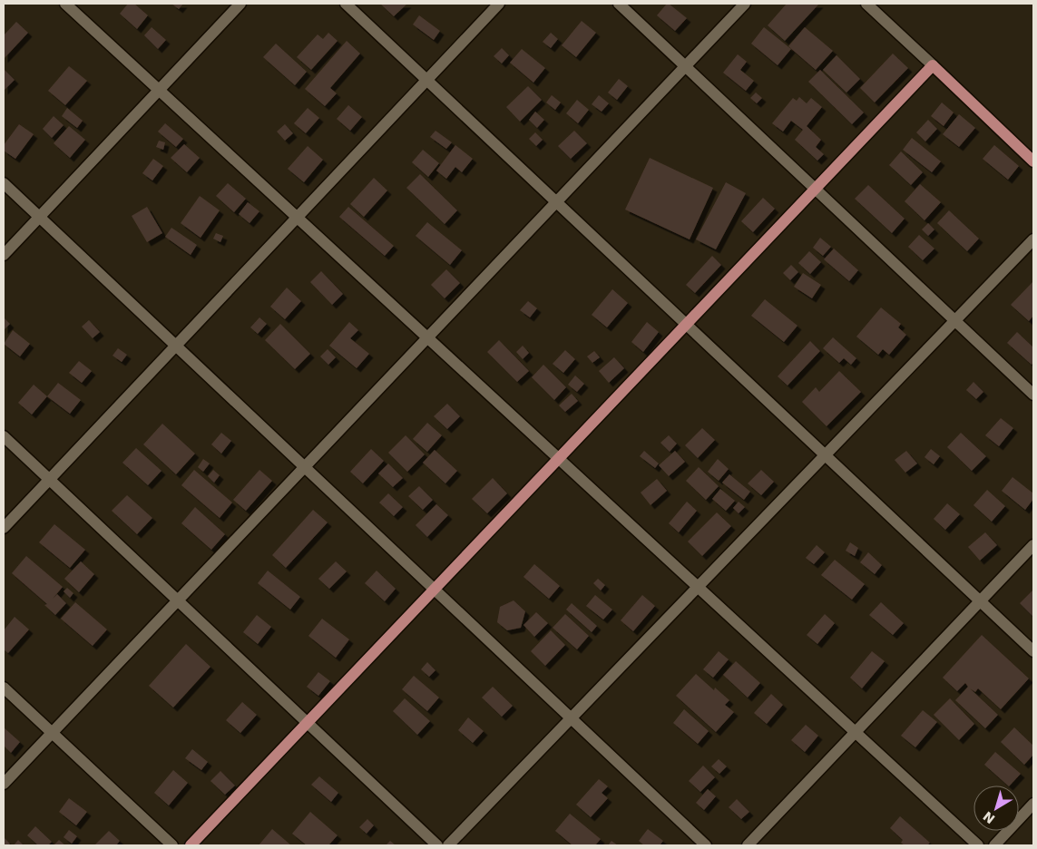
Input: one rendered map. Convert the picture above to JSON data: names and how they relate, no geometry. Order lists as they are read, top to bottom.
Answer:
{
  "north": "bottom left"
}
